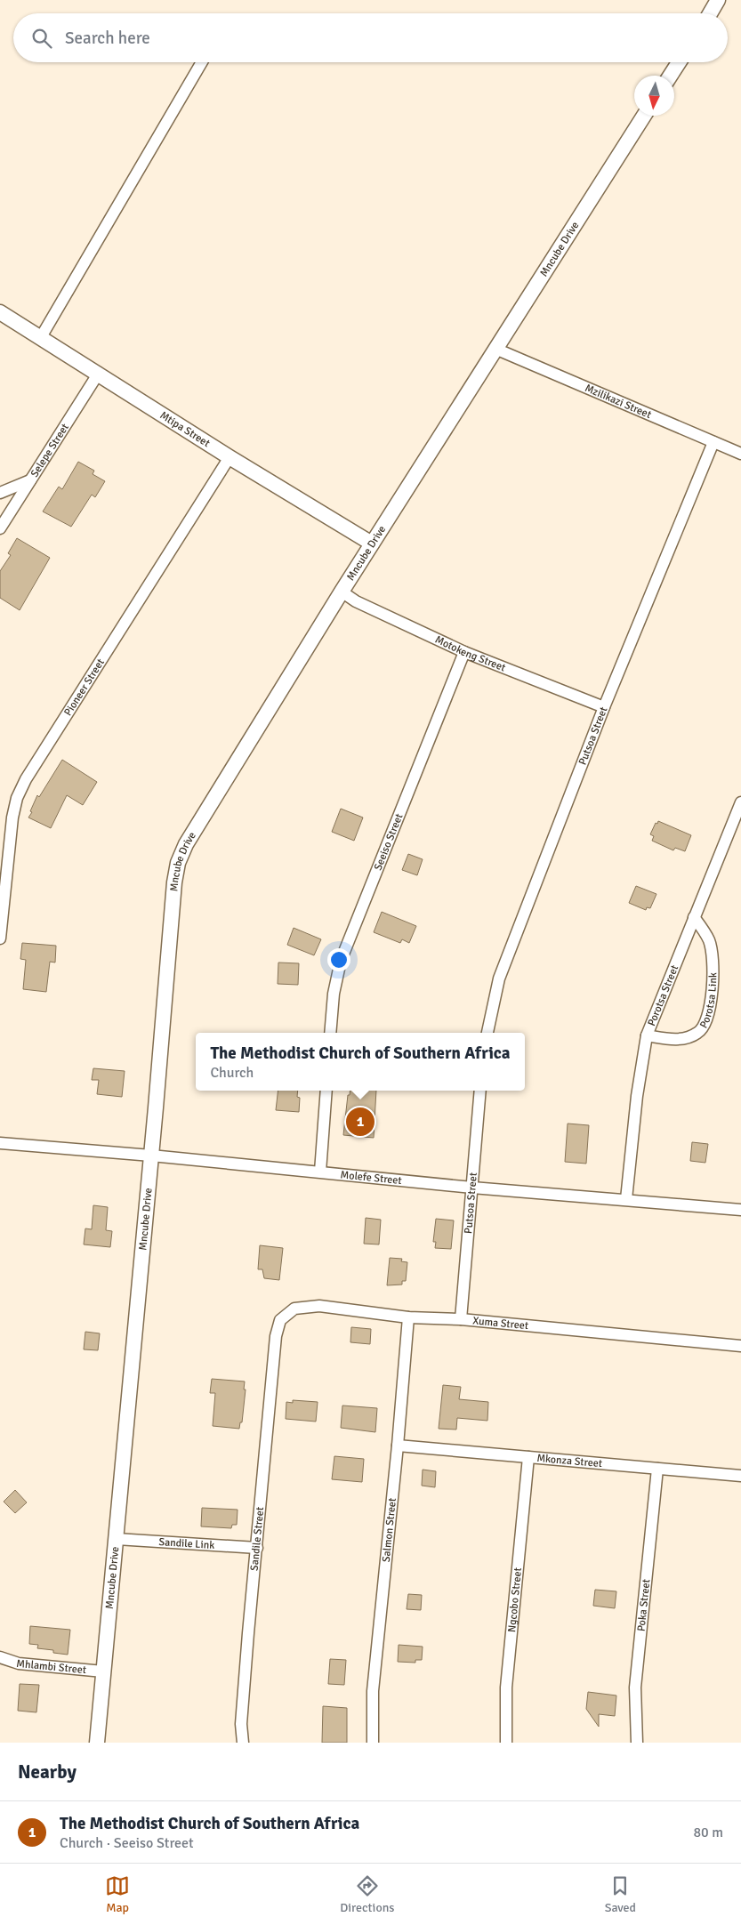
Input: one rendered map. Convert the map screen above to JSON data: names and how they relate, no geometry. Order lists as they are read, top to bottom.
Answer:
{
  "streets": {
    "street": [
      "Mncube Drive",
      "Mzilikazi Street",
      "Mtipa Street",
      "Selepe Street",
      "Motokeng Street",
      "Pioneer Street",
      "Putsoa Street",
      "Seeiso Street",
      "Porotsa Street",
      "Porotsa Link",
      "Molefe Street",
      "Xuma Street",
      "Mkonza Street",
      "Salmon Street",
      "Sandile Street",
      "Sandile Link",
      "Ngcobo Street",
      "Poka Street",
      "Mhlambi Street"
    ]
  },
  "crossings": [
    ["Mncube Drive", "Mzilikazi Street"],
    ["Mncube Drive", "Mtipa Street"],
    ["Mncube Drive", "Motokeng Street"],
    ["Mncube Drive", "Molefe Street"],
    ["Mncube Drive", "Sandile Link"],
    ["Mncube Drive", "Mhlambi Street"],
    ["Mzilikazi Street", "Putsoa Street"],
    ["Mtipa Street", "Selepe Street"],
    ["Mtipa Street", "Pioneer Street"],
    ["Motokeng Street", "Putsoa Street"],
    ["Motokeng Street", "Seeiso Street"],
    ["Putsoa Street", "Molefe Street"],
    ["Putsoa Street", "Xuma Street"],
    ["Porotsa Street", "Porotsa Link"],
    ["Porotsa Street", "Molefe Street"],
    ["Xuma Street", "Salmon Street"],
    ["Xuma Street", "Sandile Street"],
    ["Mkonza Street", "Salmon Street"],
    ["Mkonza Street", "Ngcobo Street"],
    ["Mkonza Street", "Poka Street"],
    ["Sandile Street", "Sandile Link"]
  ],
  "north": "bottom",
  "page": {
    "search": "Search here",
    "popup": ["The Methodist Church of Southern Africa", "Church"],
    "pins": "1",
    "heading": "Nearby",
    "list": [
      {
        "mark": "1",
        "name": "The Methodist Church of Southern Africa",
        "note": "Church · Seeiso Street",
        "value": "80 m"
      }
    ],
    "nav": ["Map", "Directions", "Saved"]
  }
}
